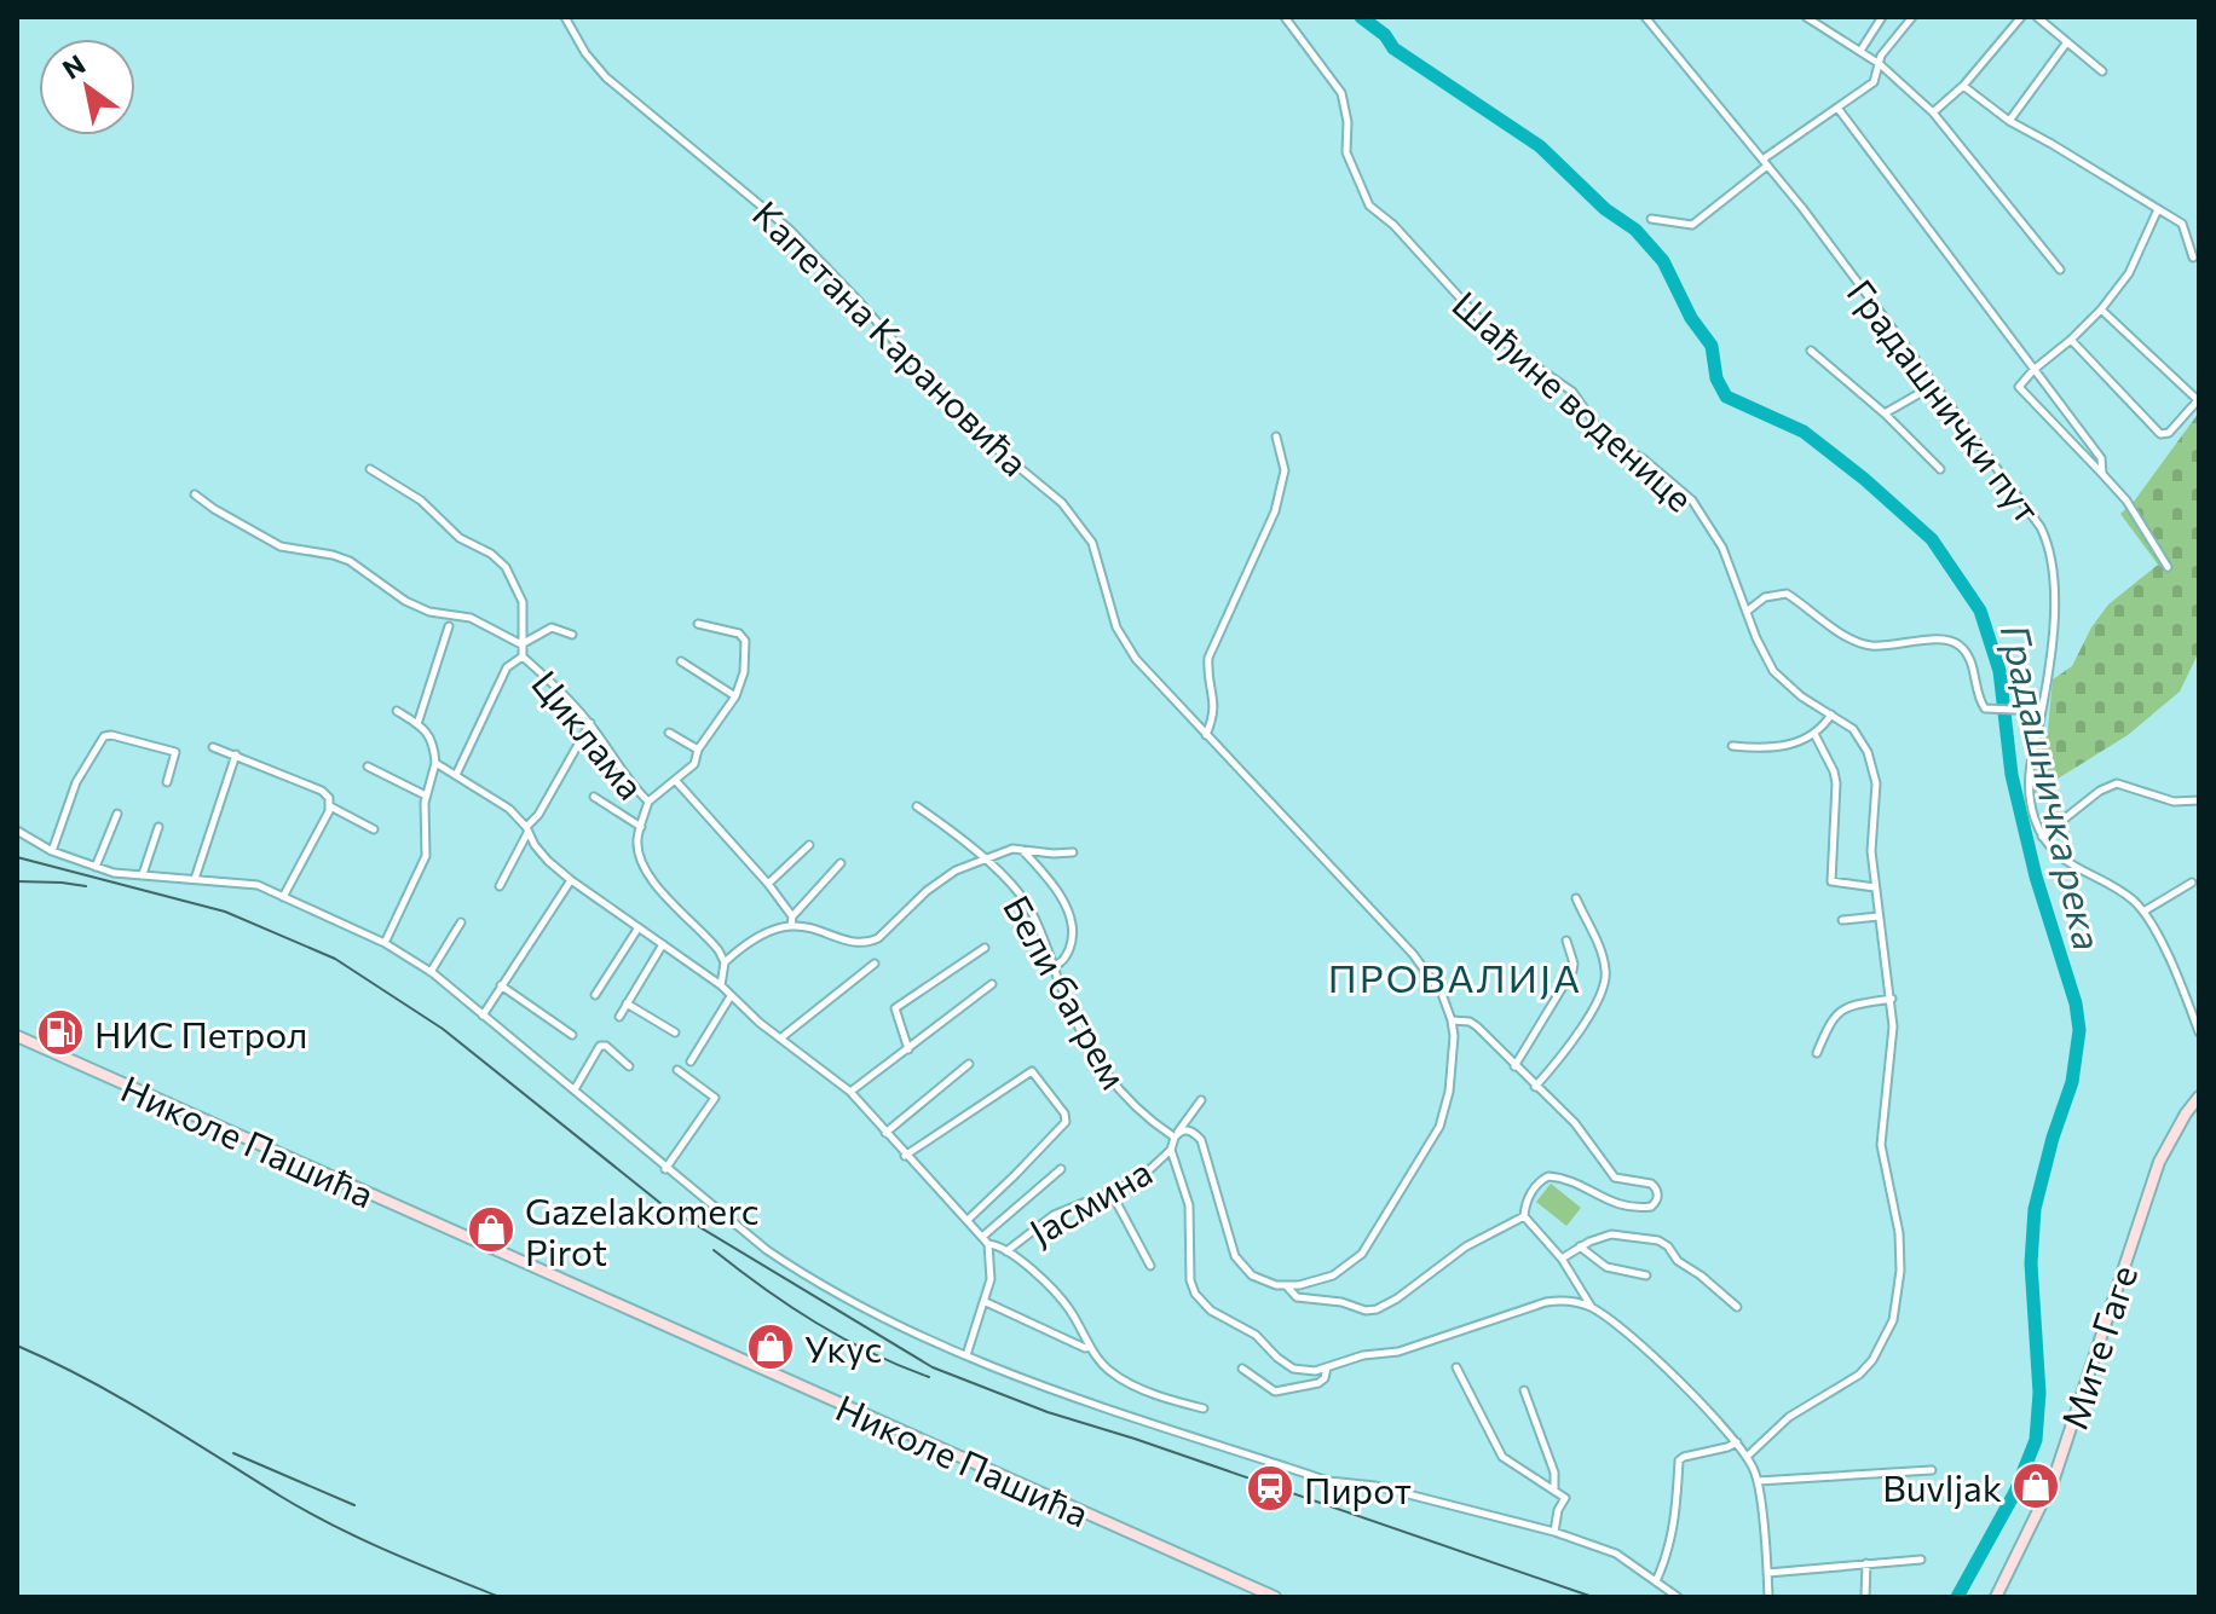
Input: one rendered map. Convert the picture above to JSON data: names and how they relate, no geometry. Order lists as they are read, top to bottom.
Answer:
{
  "streets": {
    "main road": ["Николе Пашића", "Мите Гаге"],
    "street": [
      "Капетана Карановића",
      "Шађине воденице",
      "Градашнички пут",
      "Циклама",
      "Бели багрем",
      "Јасмина"
    ]
  },
  "districts": ["ПРОВАЛИЈА"],
  "water": ["Градашничка река"],
  "places": {
    "fuel station": ["НИС Петрол"],
    "shop": ["Gazelakomerc Pirot", "Укус", "Buvljak"],
    "station": ["Пирот"]
  },
  "north": "top left"
}
